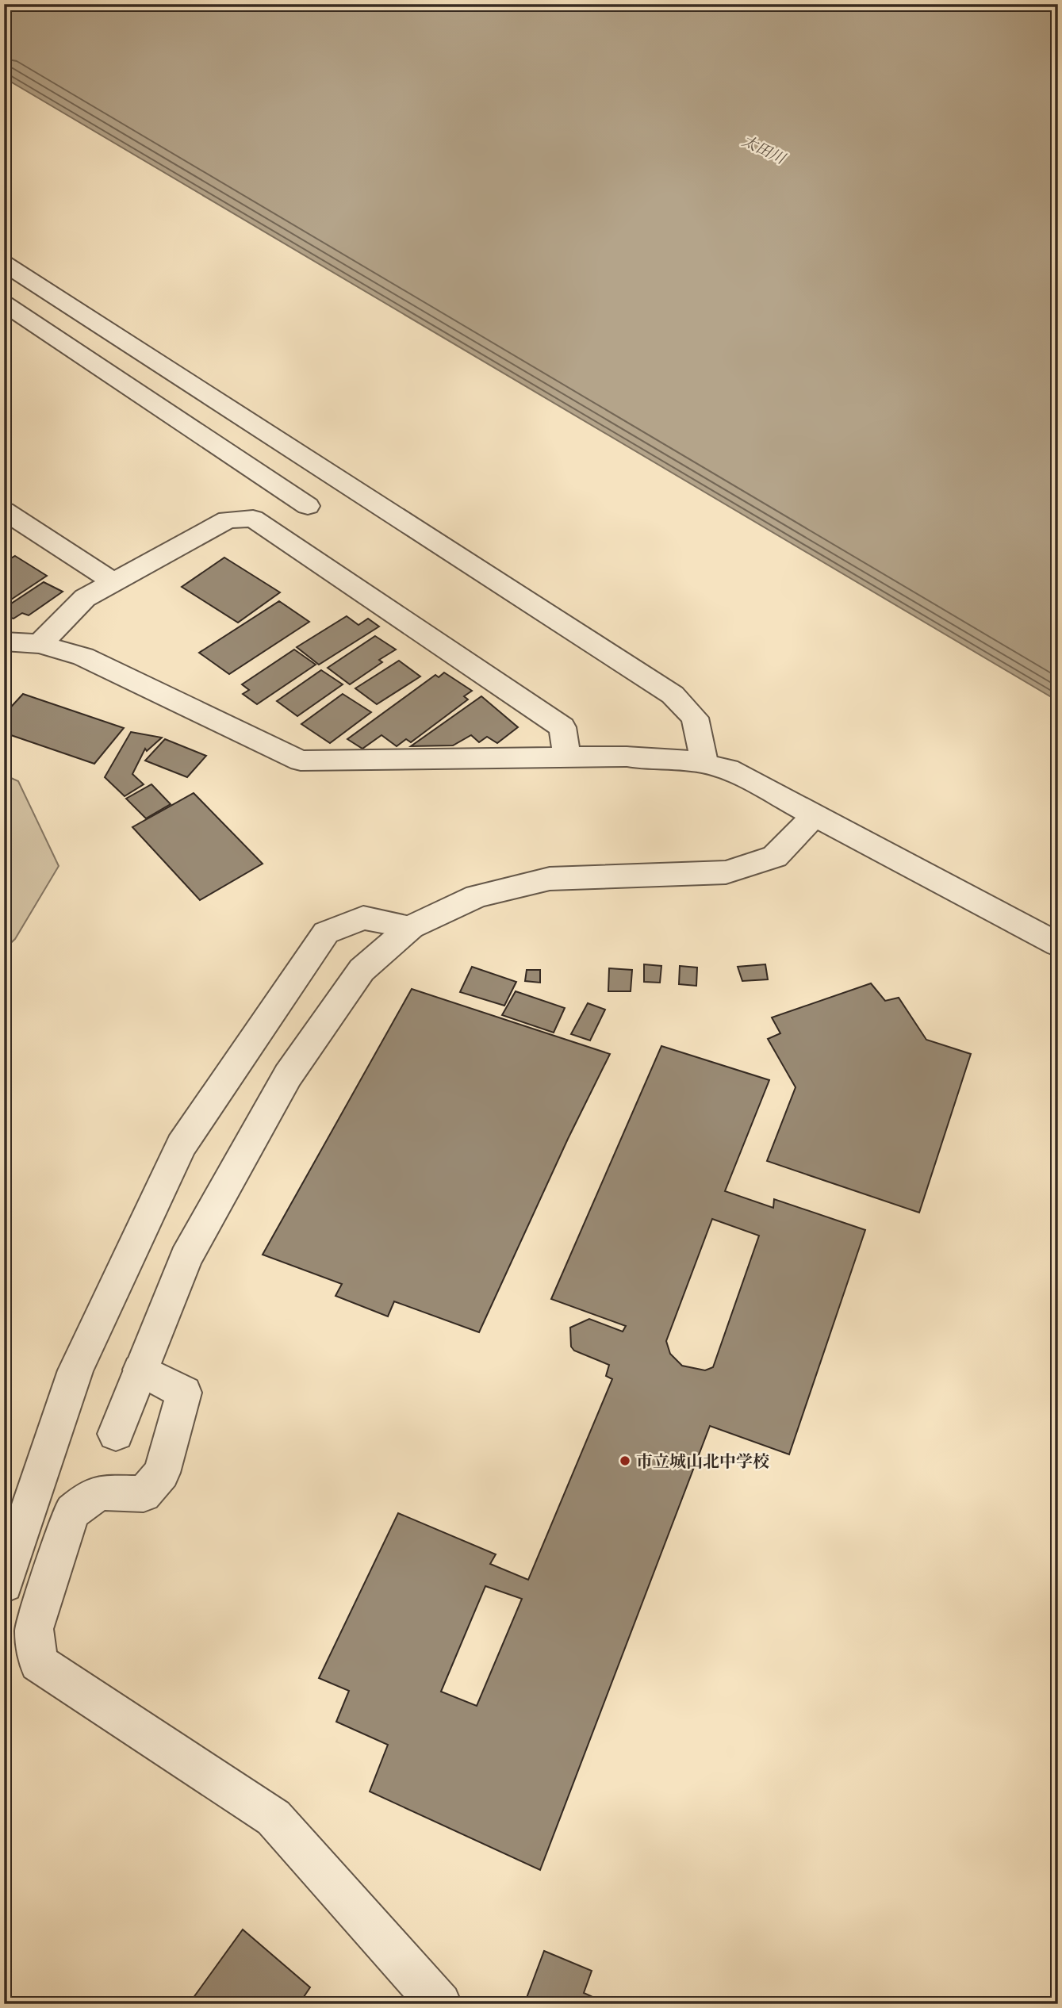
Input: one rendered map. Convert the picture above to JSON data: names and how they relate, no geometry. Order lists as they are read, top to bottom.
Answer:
{
  "water": ["太田川"],
  "places": ["市立城山北中学校"]
}
